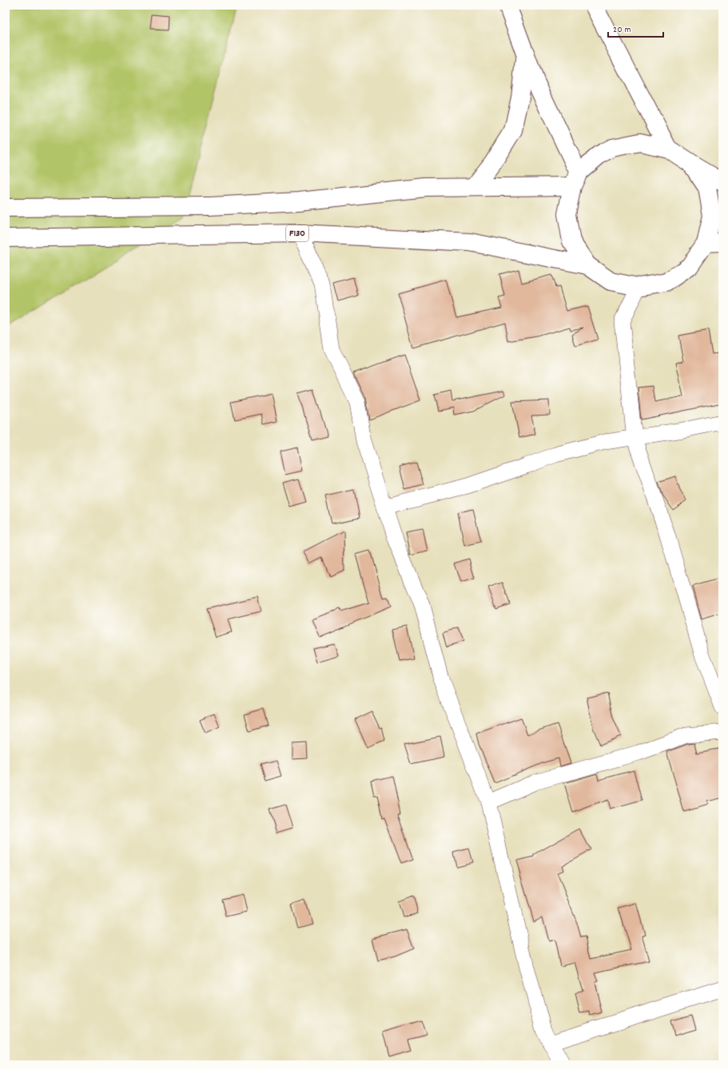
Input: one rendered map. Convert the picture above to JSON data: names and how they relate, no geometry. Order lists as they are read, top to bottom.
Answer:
{
  "streets": {
    "main road": ["F130"]
  },
  "scale_bar": "20 m"
}
